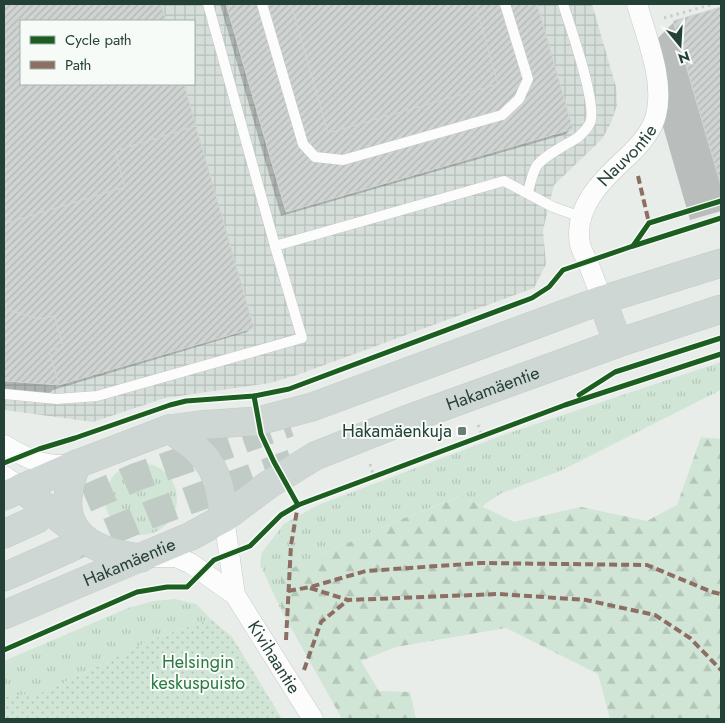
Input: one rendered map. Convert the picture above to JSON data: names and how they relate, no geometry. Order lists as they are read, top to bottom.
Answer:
{
  "streets": {
    "main road": ["Hakamäentie"],
    "street": ["Nauvontie", "Kivihaantie"]
  },
  "crossings": [
    ["Hakamäentie", "Kivihaantie"]
  ],
  "parks": ["Helsingin keskuspuisto"],
  "places": {
    "transit": ["Hakamäenkuja"]
  },
  "legend": ["Cycle path", "Path"],
  "north": "bottom"
}
